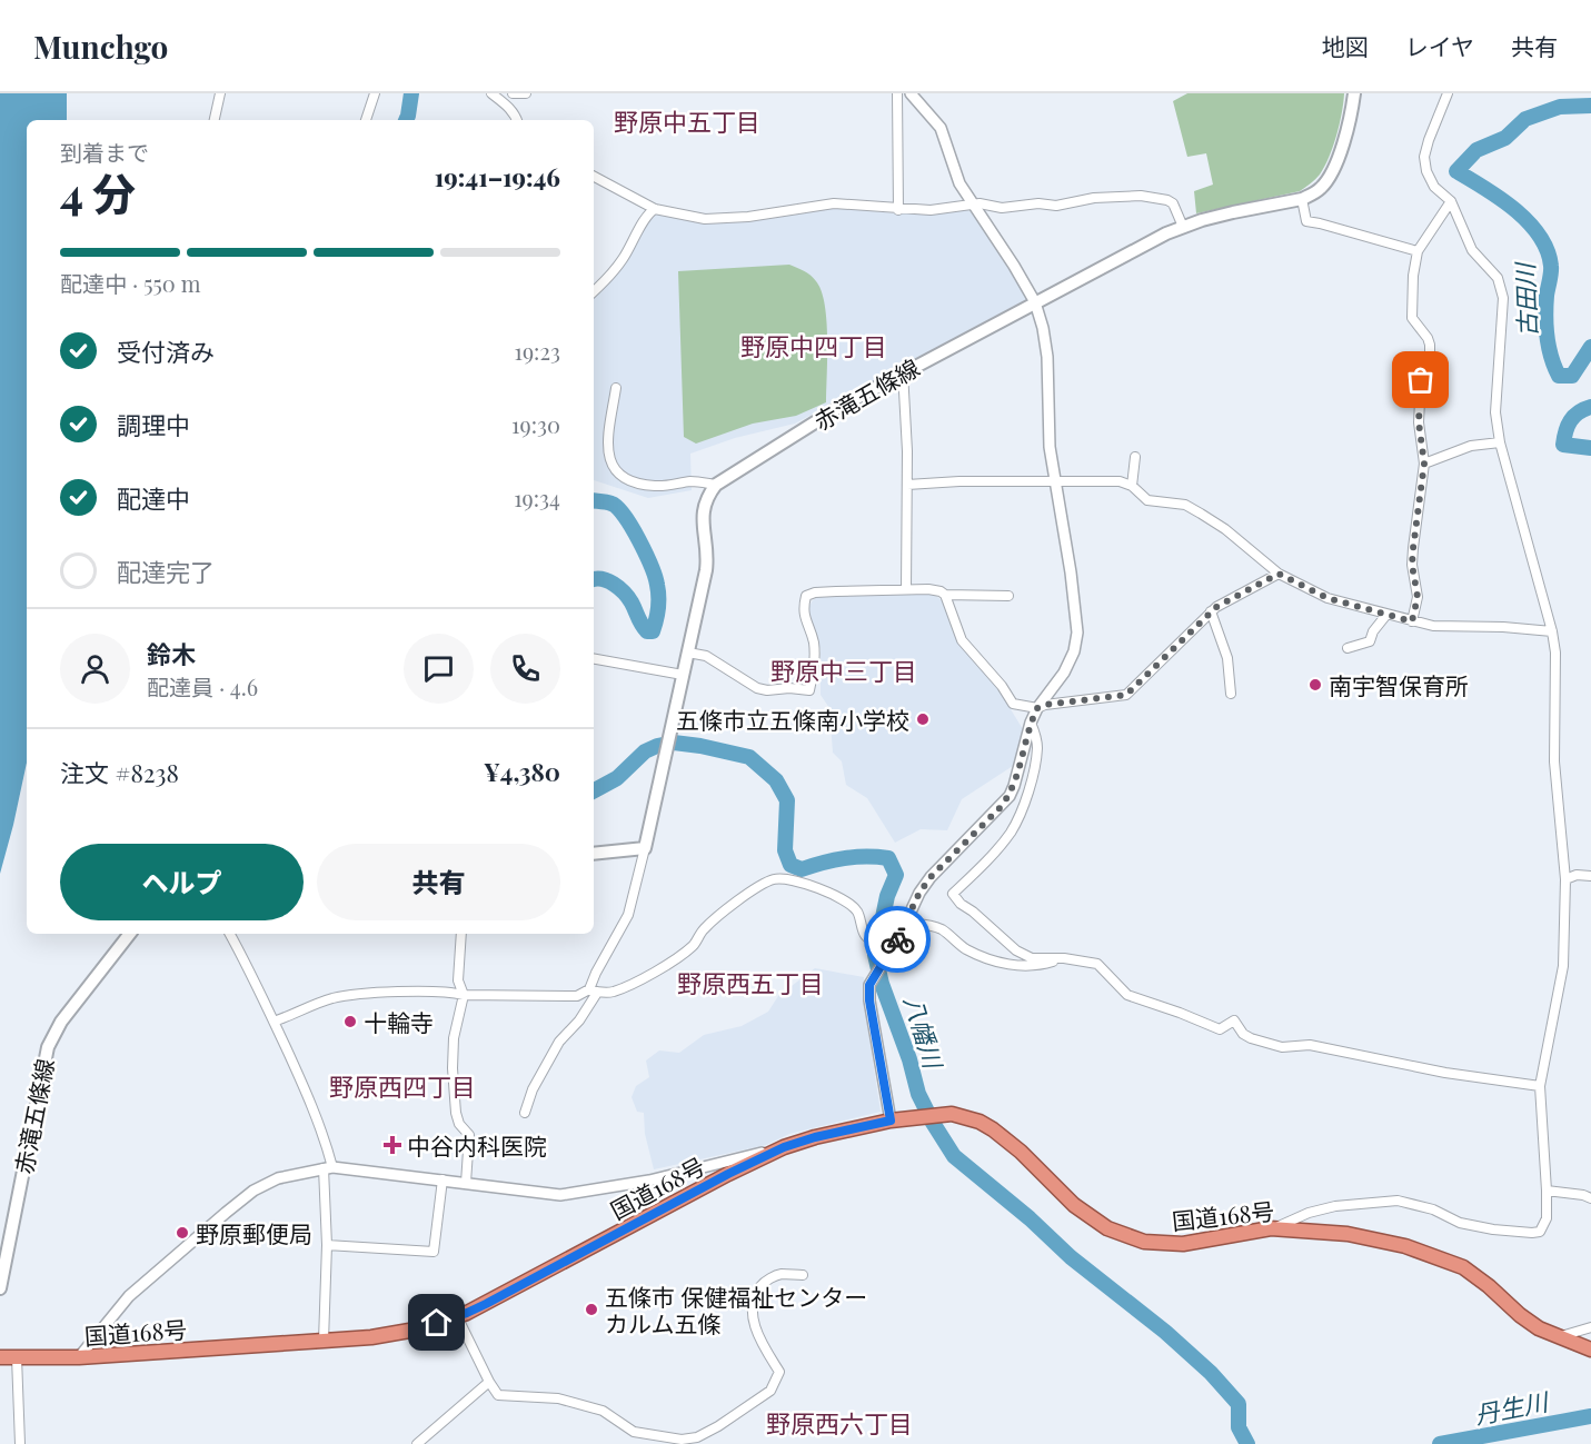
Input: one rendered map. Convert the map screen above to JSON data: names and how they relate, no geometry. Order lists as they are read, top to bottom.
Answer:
{
  "streets": {
    "highway": ["国道168号"],
    "main road": ["赤滝五條線"]
  },
  "districts": [
    "野原中五丁目",
    "野原中四丁目",
    "野原中三丁目",
    "野原西五丁目",
    "野原西四丁目",
    "野原西六丁目"
  ],
  "water": ["古田川", "八幡川", "丹生川"],
  "places": {
    "other": [
      "南宇智保育所",
      "五條市立五條南小学校",
      "十輪寺",
      "野原郵便局",
      "五條市 保健福祉センター カルム五條"
    ],
    "health": ["中谷内科医院"]
  },
  "page": {
    "header": "Munchgo",
    "nav": ["地図", "レイヤ", "共有"],
    "heading": ["4 分", "到着まで", "19:41–19:46"],
    "panel": [
      "鈴木",
      "配達員 · 4.6",
      "注文 #8238",
      "¥4,380"
    ],
    "bar": "配達中 · 550 m",
    "list": [
      ["受付済み", "19:23"],
      ["調理中", "19:30"],
      ["配達中", "19:34"],
      "配達完了"
    ],
    "buttons": ["ヘルプ", "共有"]
  }
}
